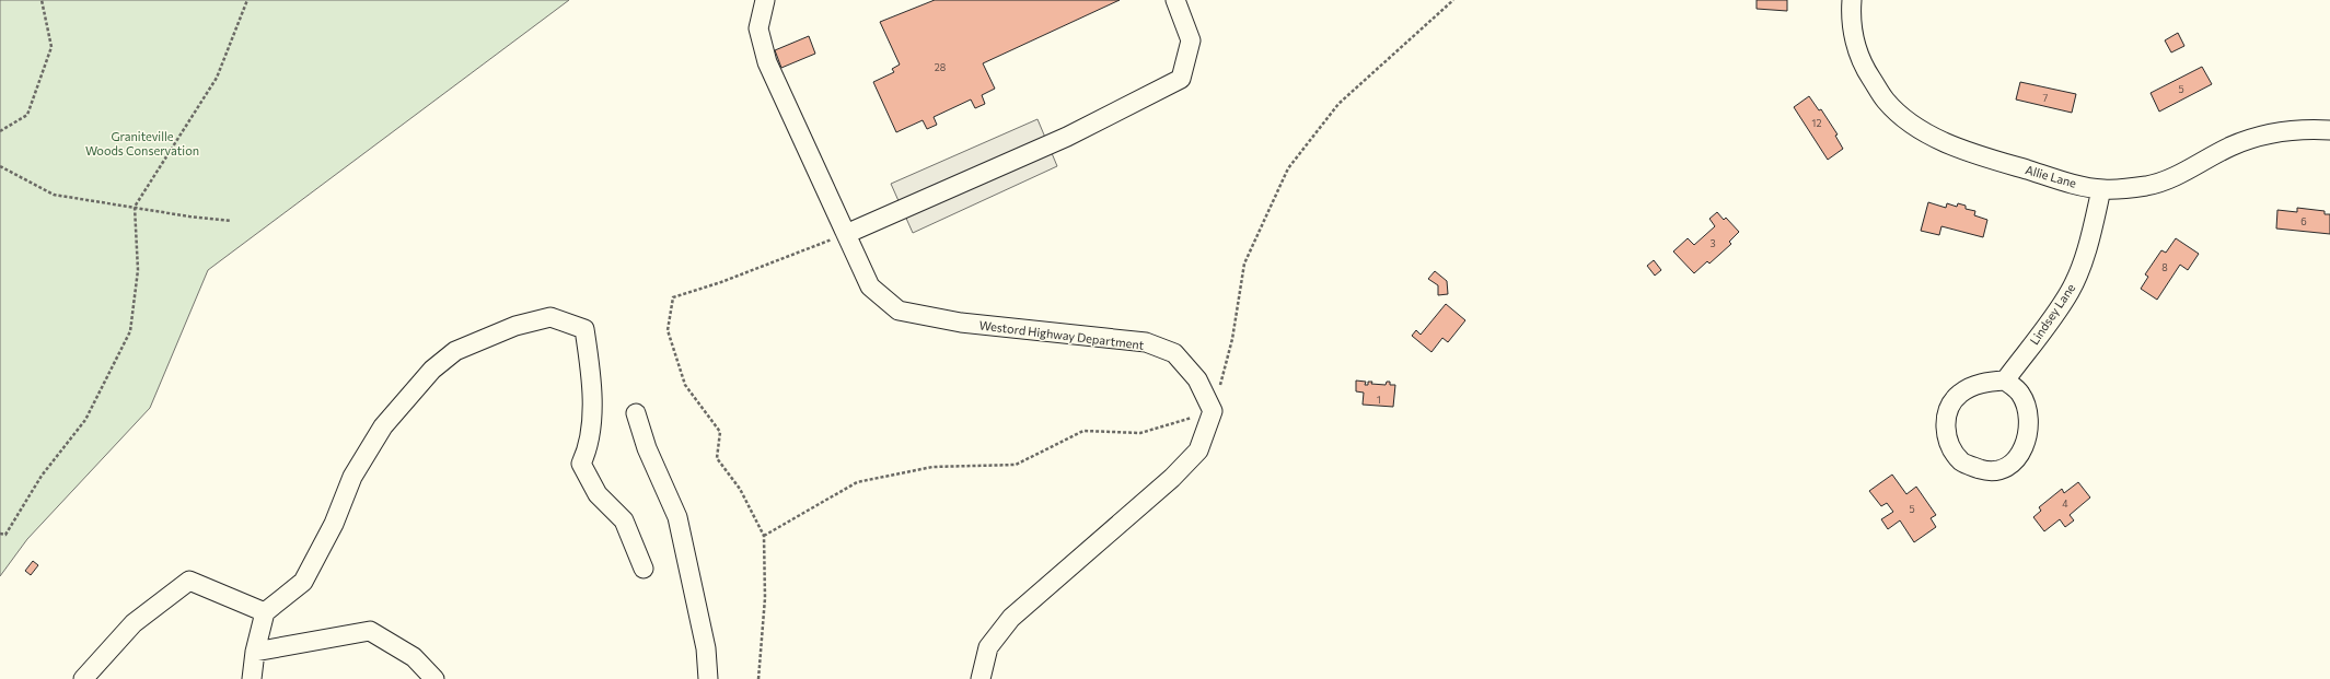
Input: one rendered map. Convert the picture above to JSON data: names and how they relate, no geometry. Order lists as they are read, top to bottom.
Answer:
{
  "streets": {
    "street": ["Allie Lane", "Lindsey Lane", "Westord Highway Department"]
  },
  "crossings": [
    ["Allie Lane", "Lindsey Lane"]
  ],
  "parks": ["Graniteville Woods Conservation"],
  "house_numbers": [
    "28",
    "5",
    "7",
    "12",
    "6",
    "3",
    "8",
    "1",
    "4",
    "5"
  ]
}
